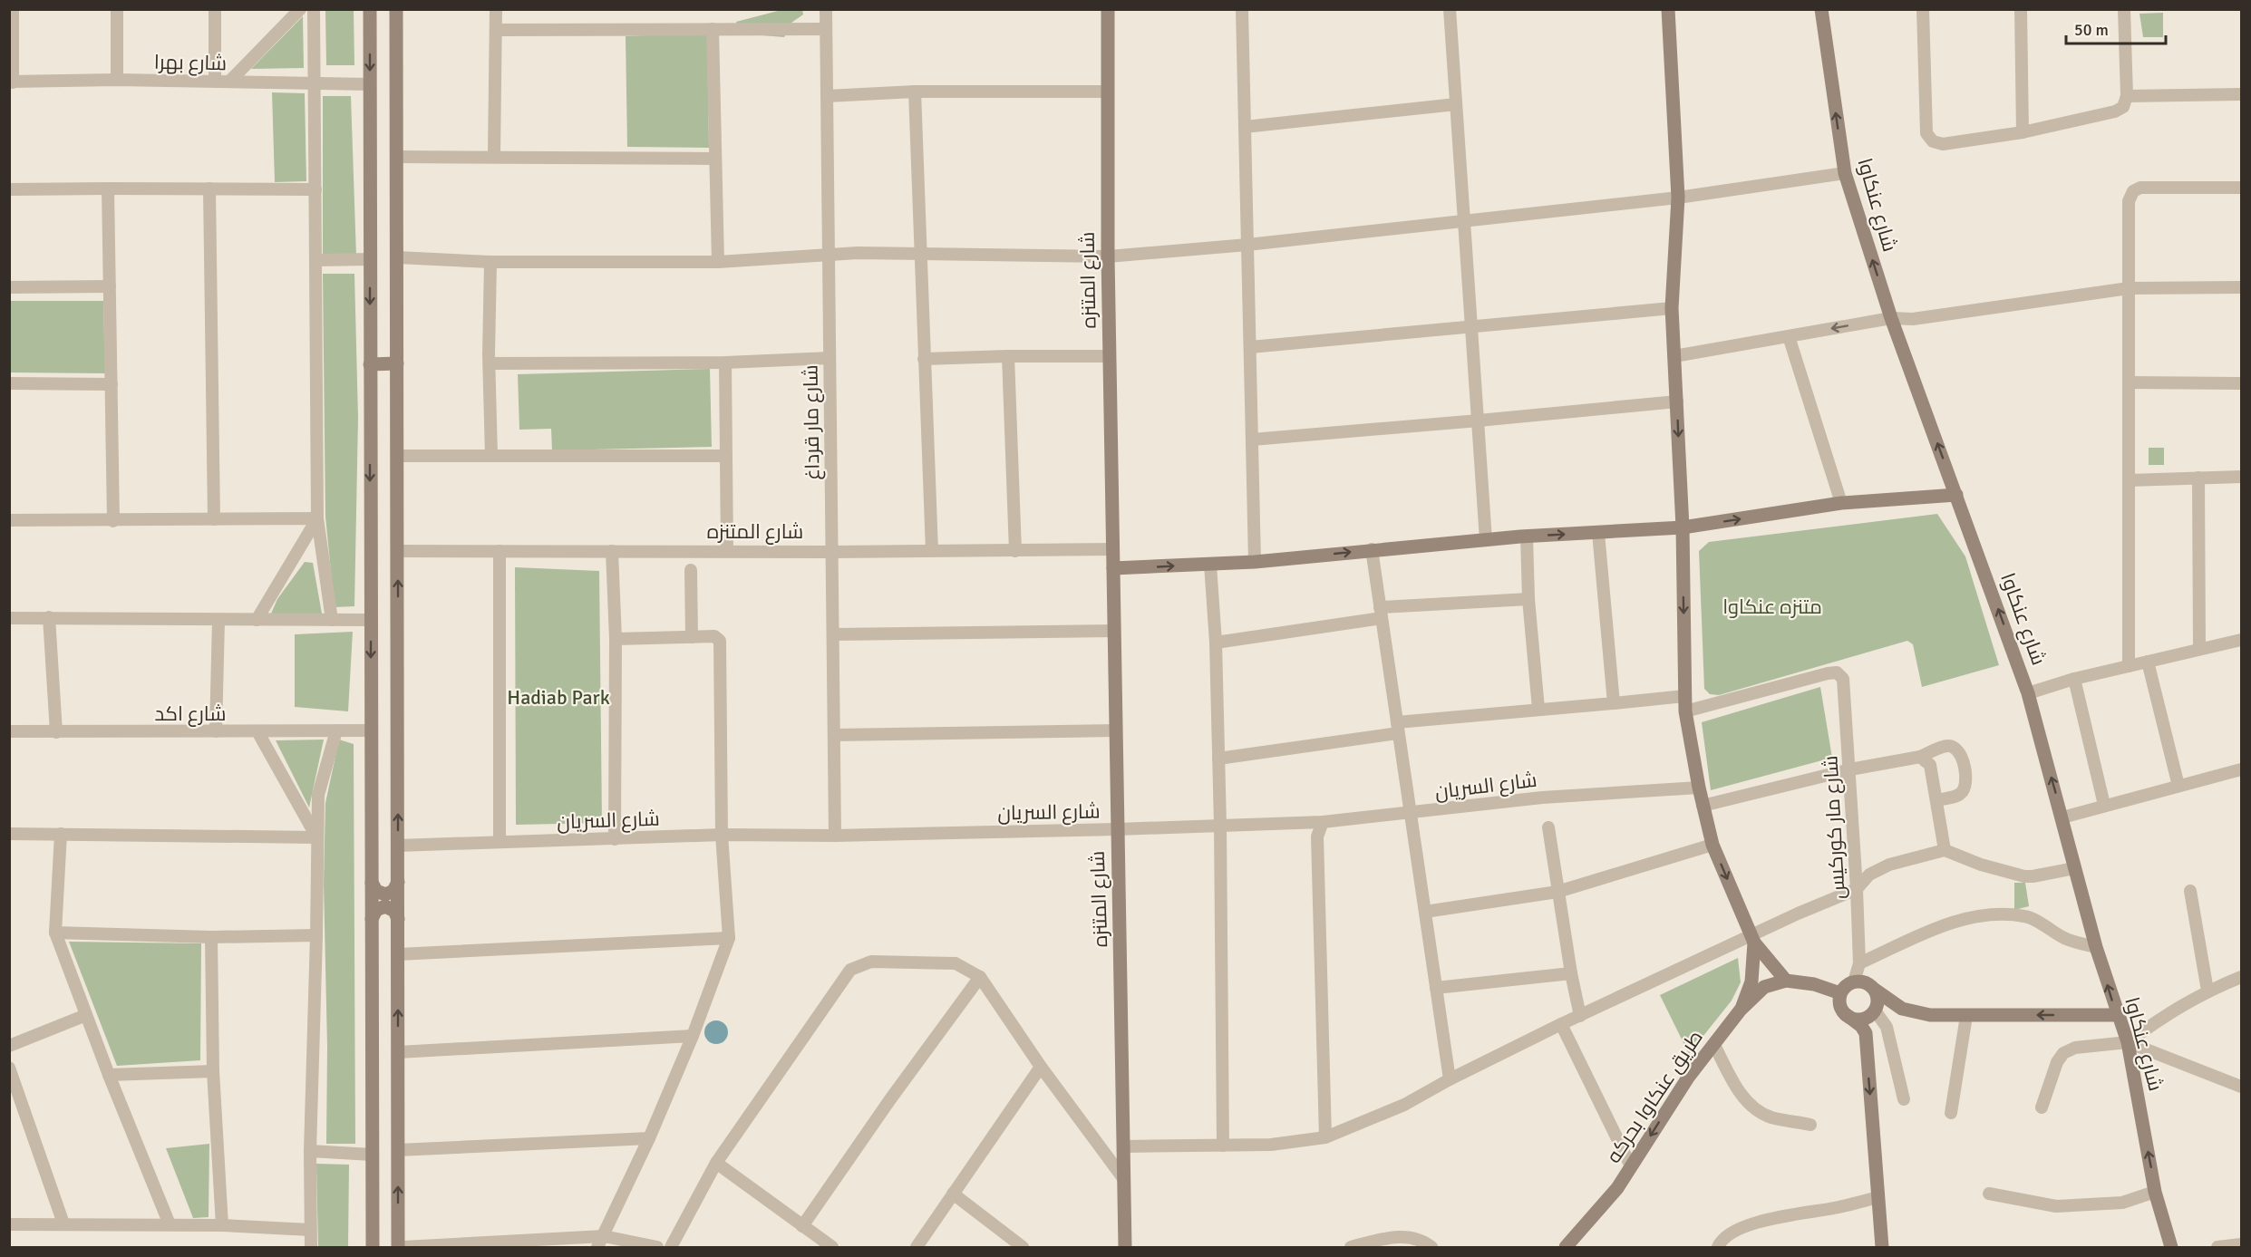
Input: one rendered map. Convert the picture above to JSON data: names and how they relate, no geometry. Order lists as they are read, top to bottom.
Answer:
{
  "streets": {
    "street": [
      "شارع بهرا",
      "شارع عنكاوا",
      "شارع المتنزه",
      "شارع مار قرداغ",
      "شارع اكد",
      "شارع السريان",
      "شارع مار كوركيس",
      "طريق عنكاوا بحركه"
    ]
  },
  "crossings": [
    ["شارع المتنزه", "شارع مار قرداغ"],
    ["شارع المتنزه", "شارع السريان"],
    ["شارع مار قرداغ", "شارع السريان"]
  ],
  "one_way": ["طريق عنكاوا بحركه"],
  "parks": ["متنزه عنكاوا", "Hadiab Park"],
  "scale_bar": "50 m"
}
